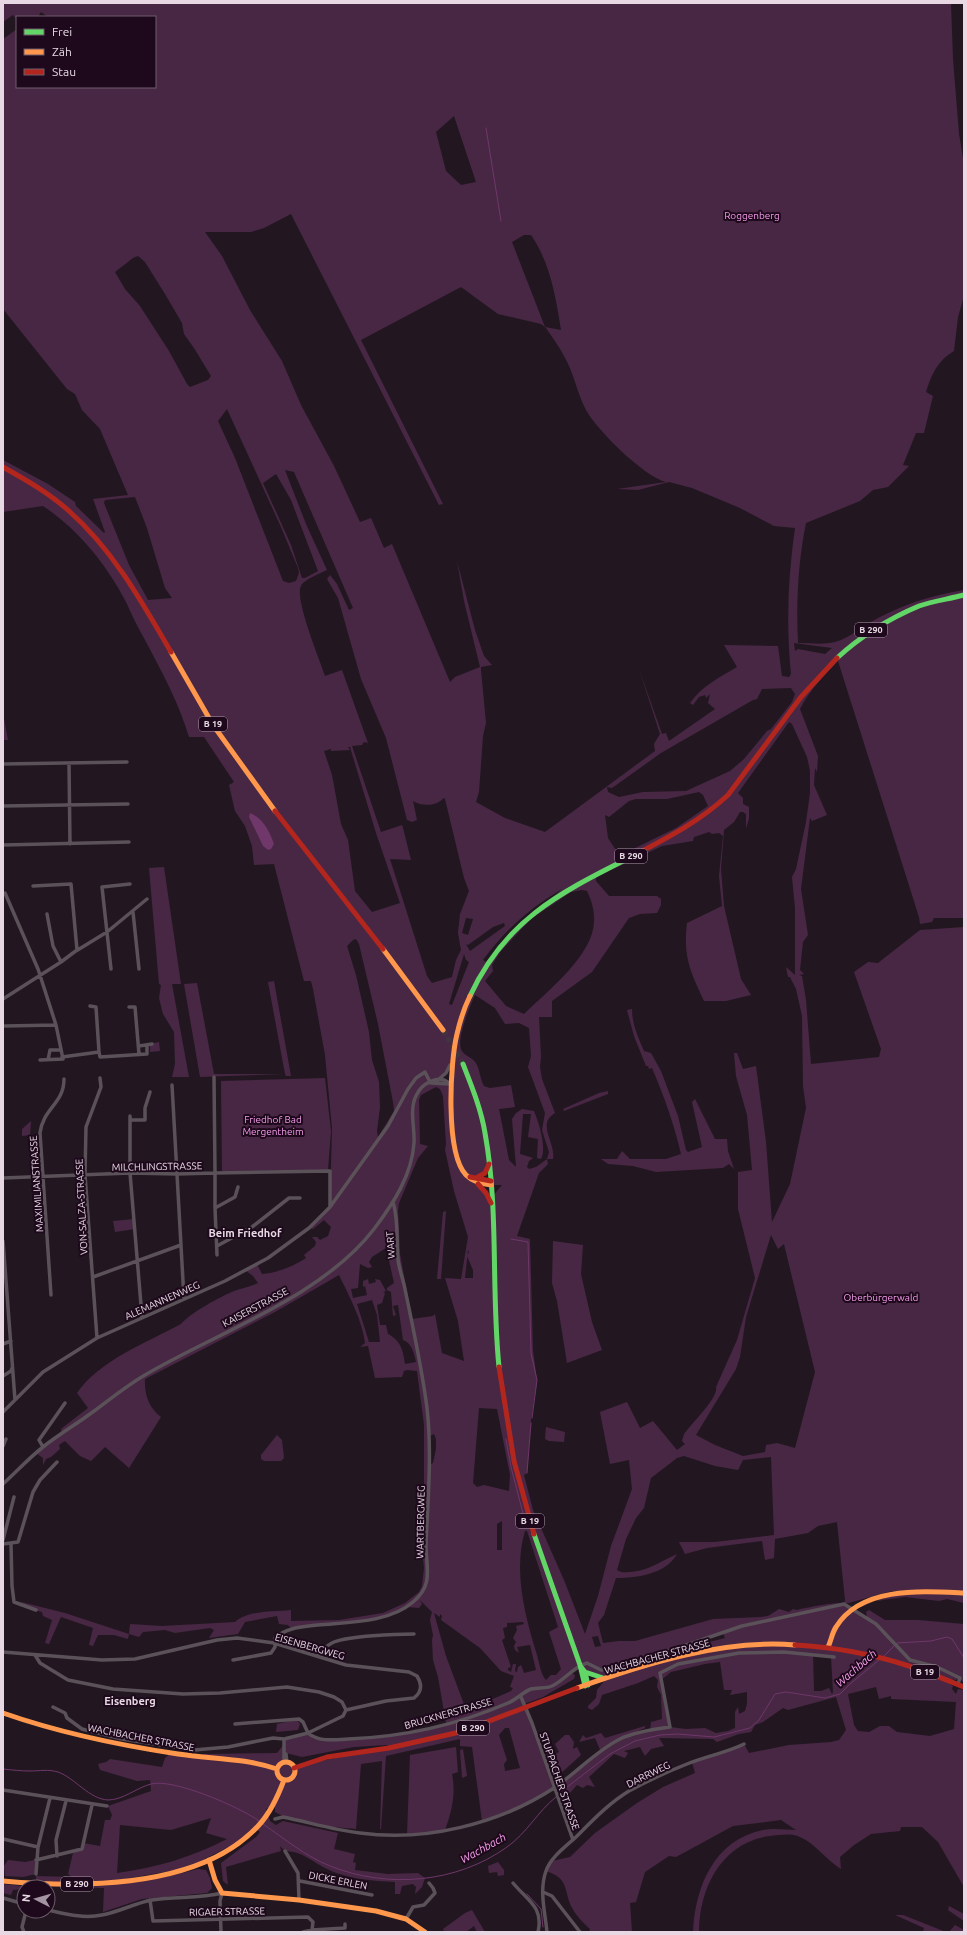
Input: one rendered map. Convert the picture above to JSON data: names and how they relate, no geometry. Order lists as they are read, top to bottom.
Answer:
{
  "streets": {
    "main road": ["B 290", "B 19", "WACHBACHER STRASSE"],
    "street": [
      "MILCHLINGSTRASSE",
      "MAXIMILIANSTRASSE",
      "VON-SALZA-STRASSE",
      "WART",
      "ALEMANNENWEG",
      "KAISERSTRASSE",
      "WARTBERGWEG",
      "EISENBERGWEG",
      "BRUCKNERSTRASSE",
      "DARRWEG",
      "STUPPACHER STRASSE",
      "DICKE ERLEN",
      "RIGAER STRASSE"
    ]
  },
  "crossings": [
    ["B 290", "B 19"],
    ["B 290", "WACHBACHER STRASSE"],
    ["B 19", "WACHBACHER STRASSE"],
    ["B 19", "BRUCKNERSTRASSE"],
    ["MILCHLINGSTRASSE", "MAXIMILIANSTRASSE"],
    ["MILCHLINGSTRASSE", "VON-SALZA-STRASSE"],
    ["VON-SALZA-STRASSE", "ALEMANNENWEG"],
    ["WART", "KAISERSTRASSE"],
    ["WART", "WARTBERGWEG"],
    ["ALEMANNENWEG", "KAISERSTRASSE"],
    ["WARTBERGWEG", "EISENBERGWEG"],
    ["EISENBERGWEG", "BRUCKNERSTRASSE"],
    ["WACHBACHER STRASSE", "STUPPACHER STRASSE"],
    ["BRUCKNERSTRASSE", "STUPPACHER STRASSE"],
    ["DARRWEG", "STUPPACHER STRASSE"]
  ],
  "districts": ["Beim Friedhof", "Eisenberg"],
  "water": ["Wachbach"],
  "parks": ["Roggenberg", "Friedhof Bad Mergentheim", "Oberbürgerwald"],
  "legend": ["Frei", "Zäh", "Stau"],
  "north": "left"
}
